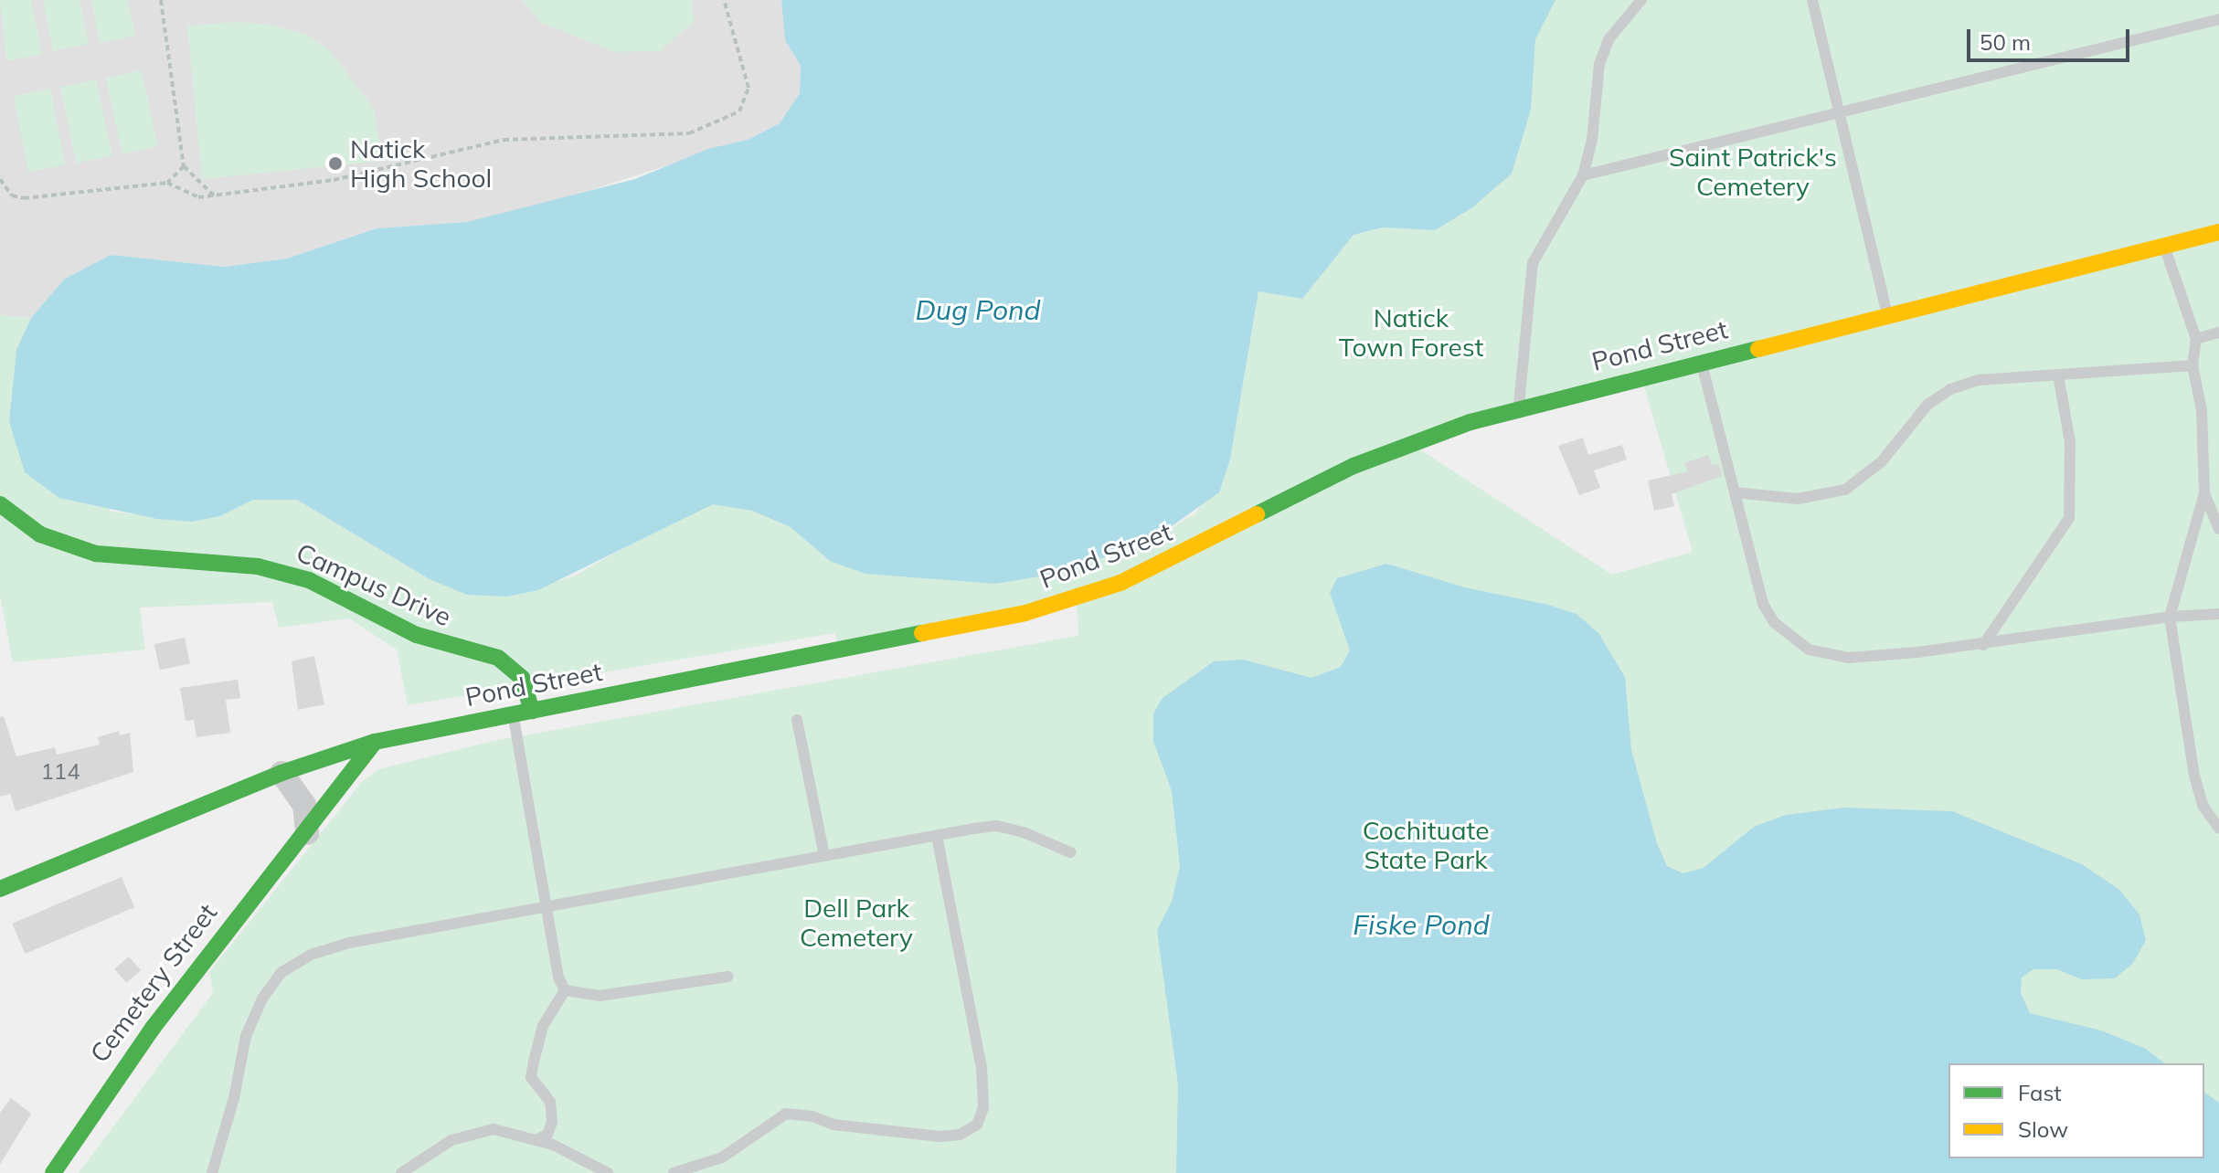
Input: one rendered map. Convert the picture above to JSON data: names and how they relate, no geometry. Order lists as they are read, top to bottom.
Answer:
{
  "streets": {
    "street": ["Pond Street", "Campus Drive", "Cemetery Street"]
  },
  "crossings": [
    ["Pond Street", "Campus Drive"],
    ["Pond Street", "Cemetery Street"]
  ],
  "water": ["Dug Pond", "Fiske Pond"],
  "parks": [
    "Saint Patrick's Cemetery",
    "Natick Town Forest",
    "Cochituate State Park",
    "Dell Park Cemetery"
  ],
  "places": ["Natick High School"],
  "house_numbers": ["114"],
  "legend": ["Fast", "Slow"],
  "scale_bar": "50 m"
}
